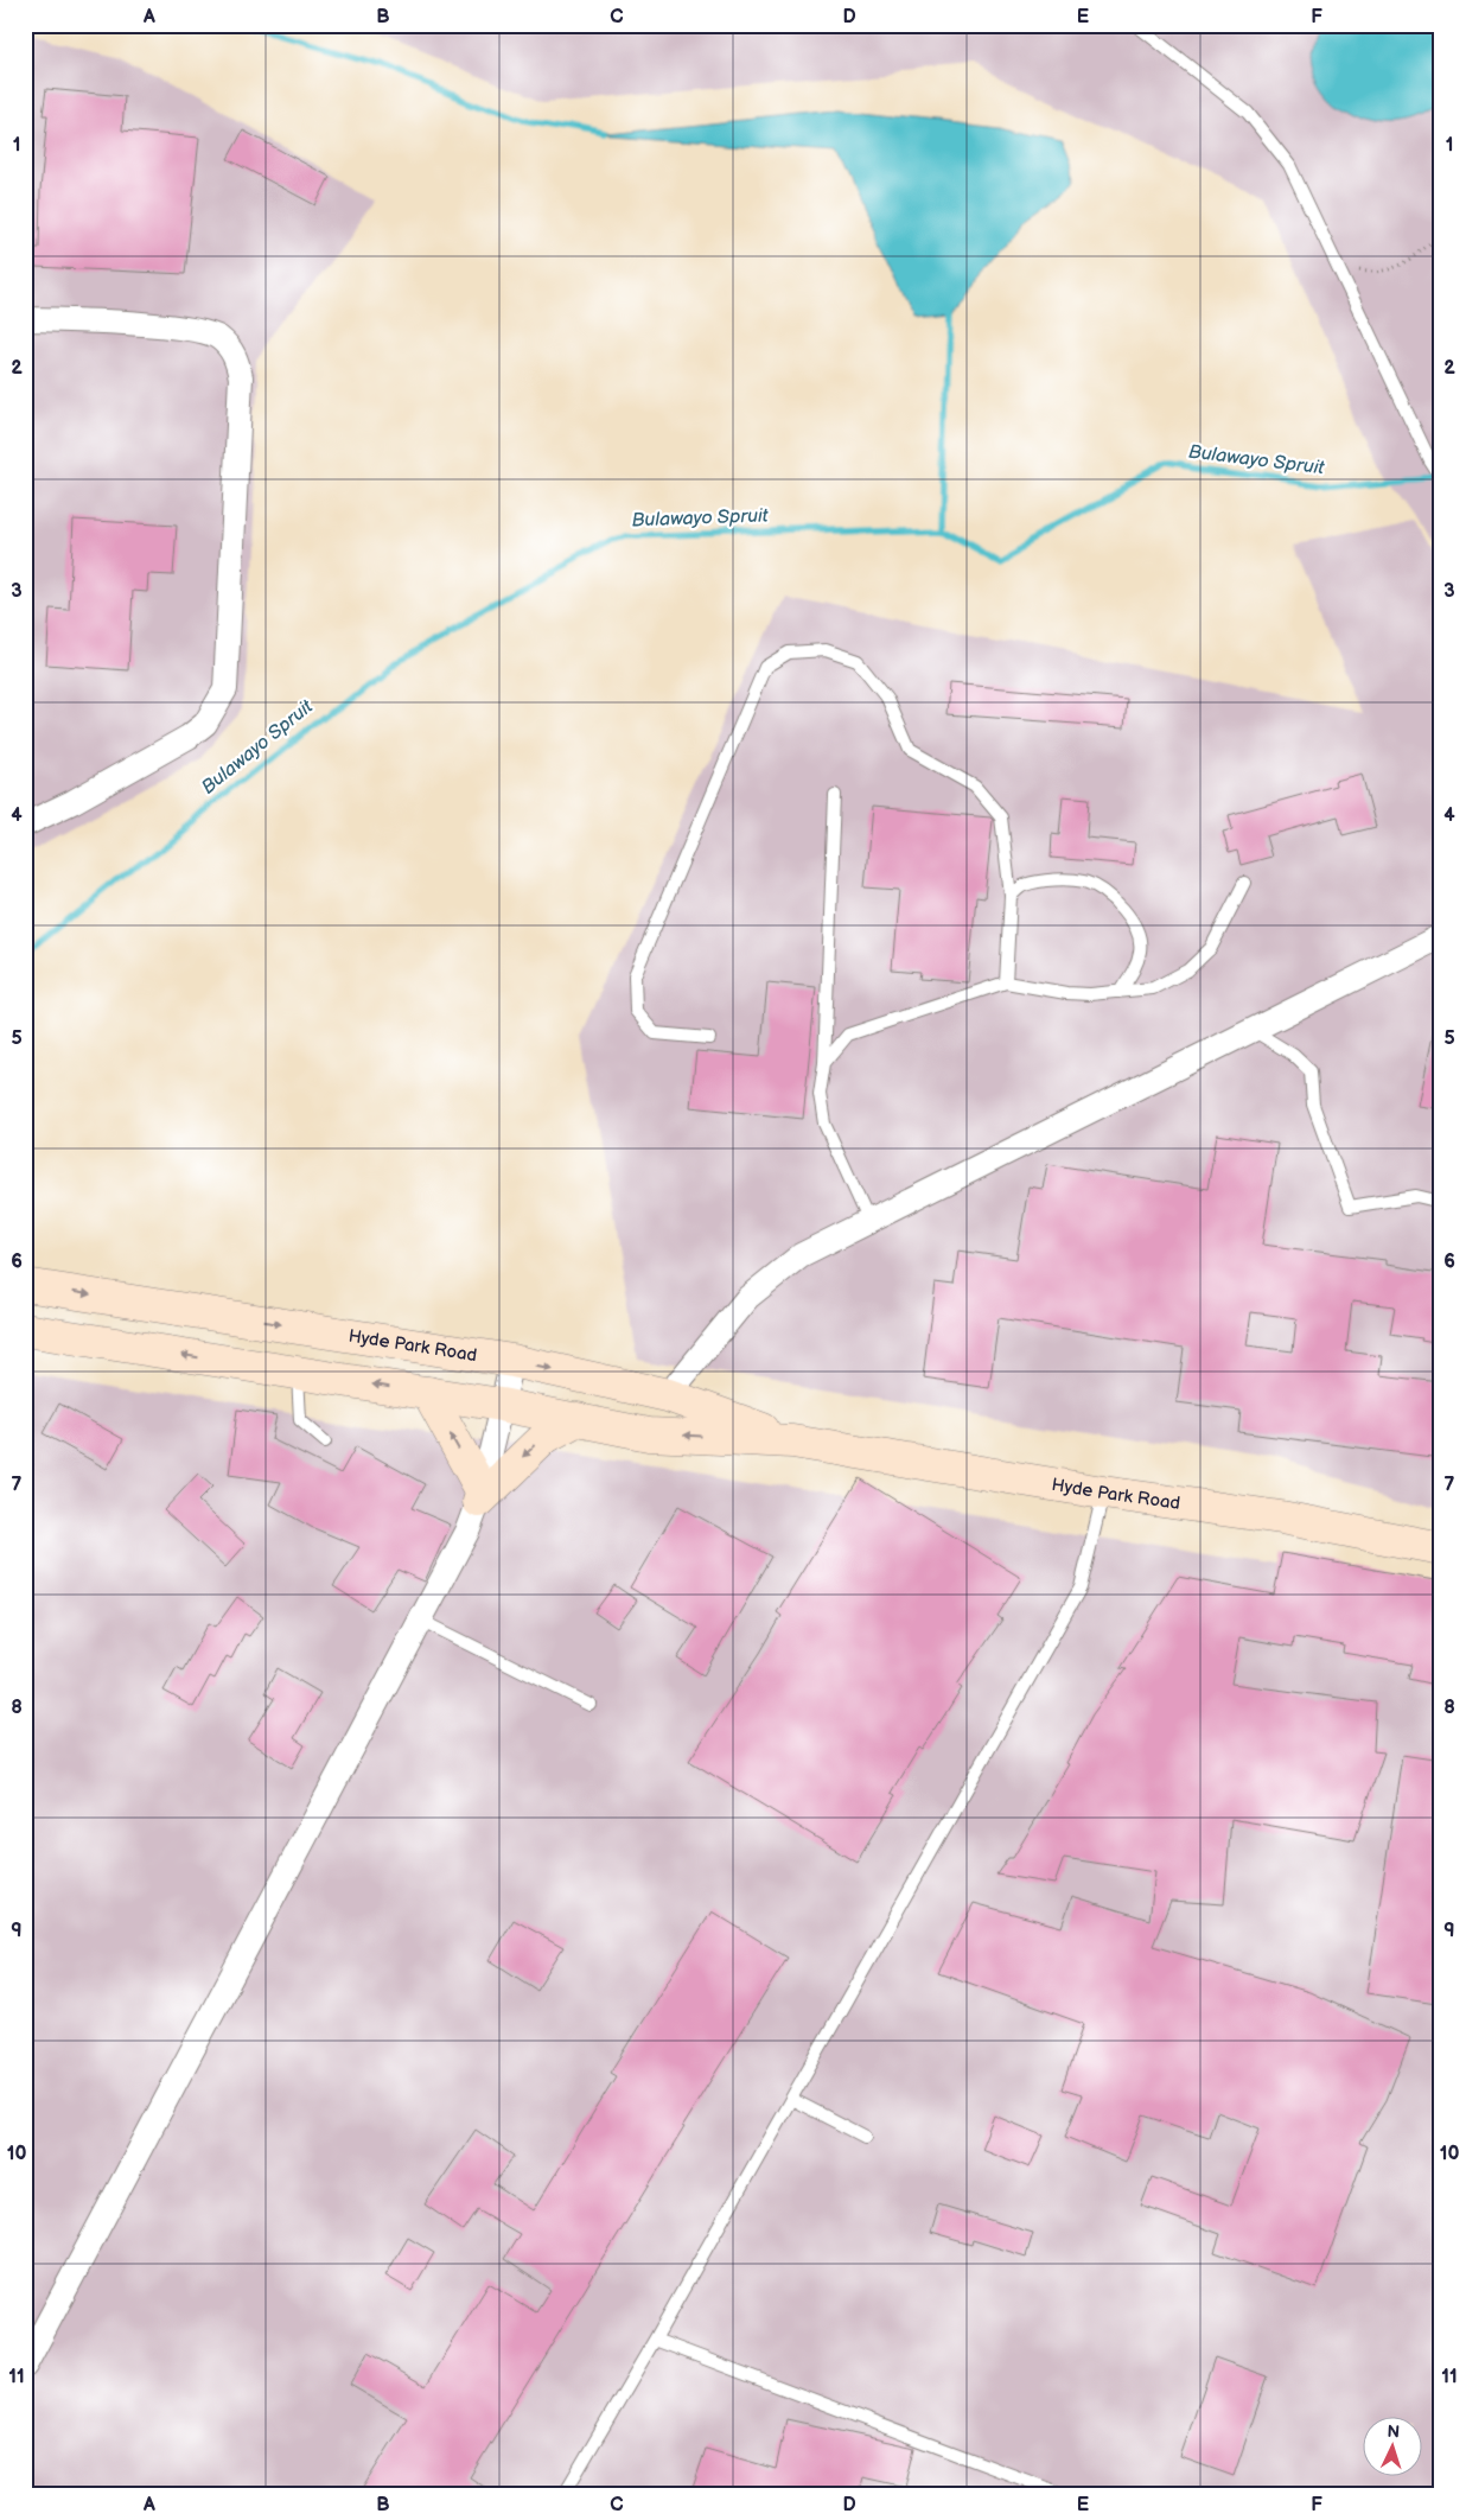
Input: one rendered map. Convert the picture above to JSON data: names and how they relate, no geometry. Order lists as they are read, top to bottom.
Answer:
{
  "streets": {
    "street": ["Hyde Park Road"]
  },
  "water": ["Bulawayo Spruit"],
  "north": "top",
  "grid": {
    "columns": [
      "A",
      "B",
      "C",
      "D",
      "E",
      "F"
    ],
    "rows": [
      "1",
      "2",
      "3",
      "4",
      "5",
      "6",
      "7",
      "8",
      "9",
      "10",
      "11"
    ]
  }
}
